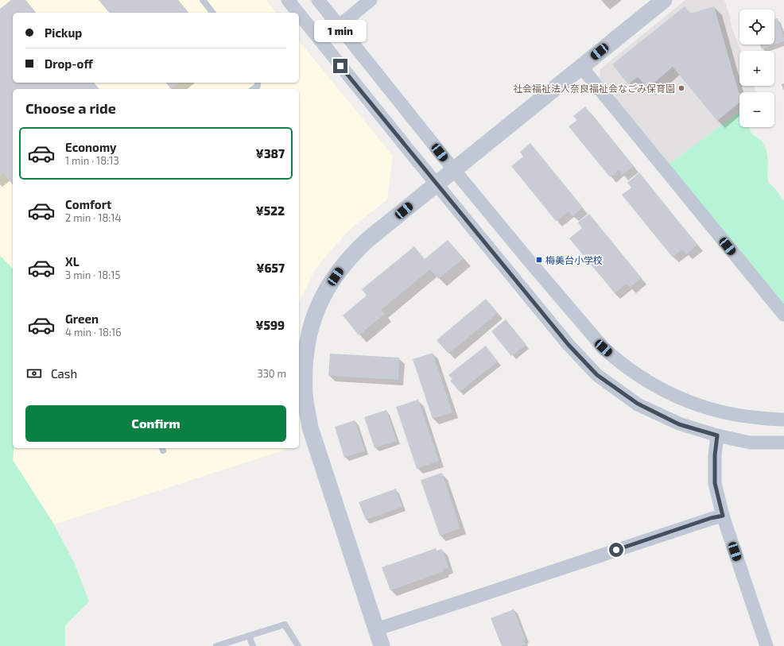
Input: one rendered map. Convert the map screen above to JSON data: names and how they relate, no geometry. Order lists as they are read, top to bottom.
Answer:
{
  "places": {
    "other": ["社会福祉法人奈良福祉会なごみ保育園"],
    "transit": ["梅美台小学校"]
  },
  "page": {
    "map_buttons": ["+", "−"],
    "banner": ["Pickup", "Drop-off"],
    "bubble": "1 min",
    "heading": "Choose a ride",
    "list": [
      {
        "name": "Economy",
        "note": "1 min · 18:13",
        "value": "¥387"
      },
      {
        "name": "Comfort",
        "note": "2 min · 18:14",
        "value": "¥522"
      },
      {
        "name": "XL",
        "note": "3 min · 18:15",
        "value": "¥657"
      },
      {
        "name": "Green",
        "note": "4 min · 18:16",
        "value": "¥599"
      }
    ],
    "pay": ["Cash", "330 m"],
    "buttons": "Confirm"
  }
}
